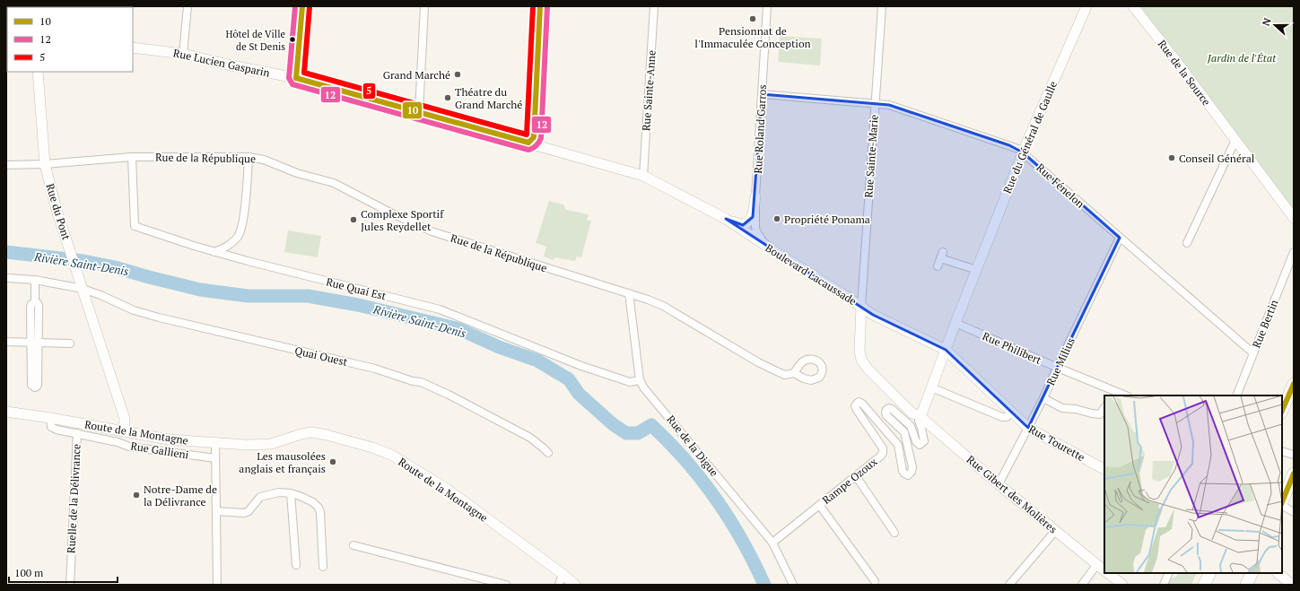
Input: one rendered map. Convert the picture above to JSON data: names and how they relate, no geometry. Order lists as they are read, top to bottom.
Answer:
{
  "streets": {
    "street": [
      "Rue Lucien Gasparin",
      "Rue de la Source",
      "Rue Sainte-Anne",
      "Rue Roland Garros",
      "Rue du Général de Gaulle",
      "Rue Sainte-Marie",
      "Rue de la République",
      "Rue Fénelon",
      "Rue du Pont",
      "Boulevard Lacaussade",
      "Rue Quai Est",
      "Rue Bertin",
      "Rue Philibert",
      "Quai Ouest",
      "Rue Milius",
      "Route de la Montagne",
      "Rue Tourette",
      "Rue de la Digue",
      "Rue Gallieni",
      "Rampe Ozoux",
      "Rue Gibert des Molières",
      "Ruelle de la Délivrance"
    ]
  },
  "crossings": [
    ["Rue Lucien Gasparin", "Rue Sainte-Anne"],
    ["Rue Lucien Gasparin", "Boulevard Lacaussade"],
    ["Rue Sainte-Anne", "Boulevard Lacaussade"],
    ["Rue Roland Garros", "Rue Fénelon"],
    ["Rue Roland Garros", "Boulevard Lacaussade"],
    ["Rue du Général de Gaulle", "Rue Fénelon"],
    ["Rue du Général de Gaulle", "Boulevard Lacaussade"],
    ["Rue du Général de Gaulle", "Rue Philibert"],
    ["Rue du Général de Gaulle", "Rue Tourette"],
    ["Rue du Général de Gaulle", "Rampe Ozoux"],
    ["Rue du Général de Gaulle", "Rue Gibert des Molières"],
    ["Rue Sainte-Marie", "Rue Fénelon"],
    ["Rue Sainte-Marie", "Boulevard Lacaussade"],
    ["Rue Sainte-Marie", "Rue Tourette"],
    ["Rue de la République", "Rue du Pont"],
    ["Rue de la République", "Rue Quai Est"],
    ["Rue de la République", "Rue de la Digue"],
    ["Rue Fénelon", "Rue Bertin"],
    ["Rue Fénelon", "Rue Milius"],
    ["Rue du Pont", "Quai Ouest"],
    ["Rue du Pont", "Route de la Montagne"],
    ["Boulevard Lacaussade", "Rue Tourette"],
    ["Boulevard Lacaussade", "Rampe Ozoux"],
    ["Boulevard Lacaussade", "Rue Gibert des Molières"],
    ["Rue Quai Est", "Rue de la Digue"],
    ["Rue Philibert", "Rue Milius"],
    ["Rue Milius", "Rue Tourette"],
    ["Rue Milius", "Rue Gibert des Molières"],
    ["Route de la Montagne", "Rue Gallieni"],
    ["Rue de la Digue", "Rampe Ozoux"],
    ["Rue Gallieni", "Ruelle de la Délivrance"],
    ["Rampe Ozoux", "Rue Gibert des Molières"]
  ],
  "water": ["Rivière Saint-Denis"],
  "parks": ["Jardin de l'État"],
  "places": [
    "Pensionnat de l'Immaculée Conception",
    "Hôtel de Ville de St Denis",
    "Grand Marché",
    "Théatre du Grand Marché",
    "Conseil Général",
    "Propriété Ponama",
    "Complexe Sportif Jules Reydellet",
    "Les mausolées anglais et français",
    "Notre-Dame de la Délivrance"
  ],
  "lines": ["transit line 10", "transit line 12", "transit line 5"],
  "legend": ["10", "12", "5"],
  "scale_bar": "100 m",
  "north": "left"
}
